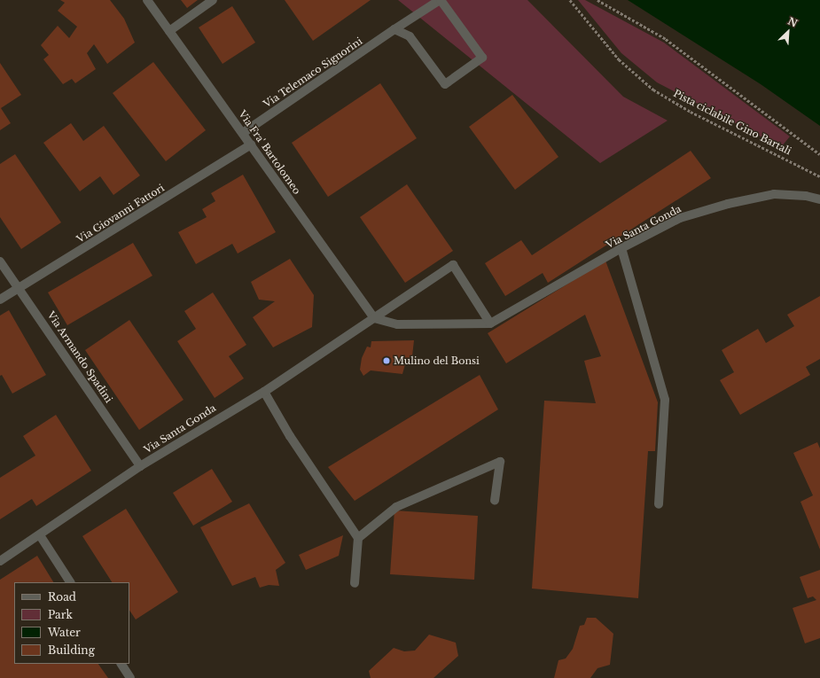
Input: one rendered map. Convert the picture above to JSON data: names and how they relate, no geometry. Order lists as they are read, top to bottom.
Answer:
{
  "streets": {
    "street": [
      "Via Telemaco Signorini",
      "Via Fra' Bartolomeo",
      "Via Giovanni Fattori",
      "Via Santa Gonda",
      "Via Armando Spadini"
    ],
    "path": ["Pista ciclabile Gino Bartali"]
  },
  "crossings": [
    ["Via Telemaco Signorini", "Via Fra' Bartolomeo"],
    ["Via Fra' Bartolomeo", "Via Giovanni Fattori"],
    ["Via Fra' Bartolomeo", "Via Santa Gonda"],
    ["Via Giovanni Fattori", "Via Armando Spadini"],
    ["Via Santa Gonda", "Via Armando Spadini"]
  ],
  "places": ["Mulino del Bonsi"],
  "legend": [
    "Road",
    "Park",
    "Water",
    "Building"
  ],
  "north": "top right"
}
